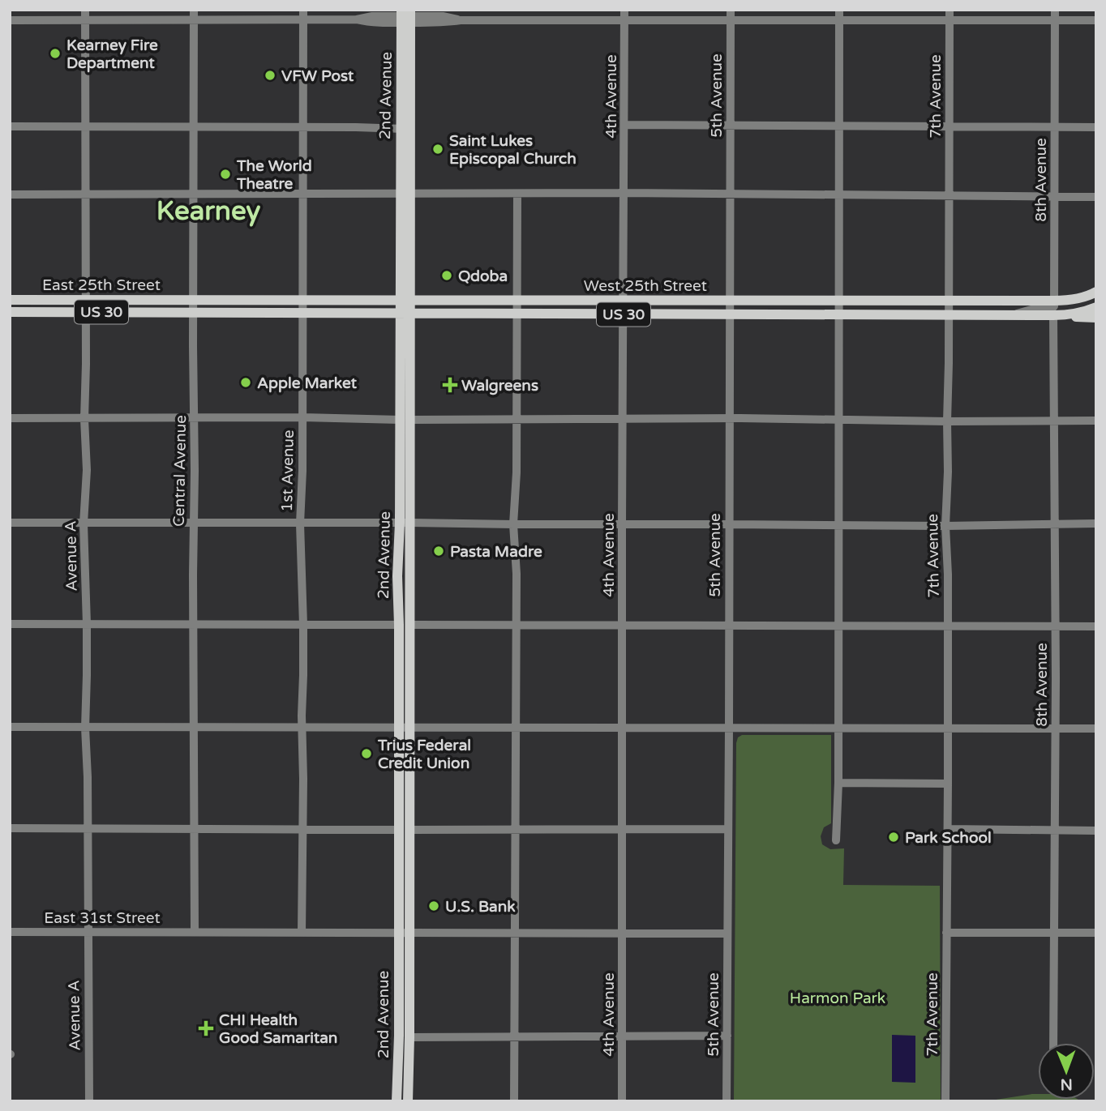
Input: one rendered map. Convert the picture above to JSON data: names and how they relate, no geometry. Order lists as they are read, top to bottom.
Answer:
{
  "streets": {
    "main road": [
      "2nd Avenue",
      "East 25th Street",
      "West 25th Street",
      "US 30"
    ],
    "street": [
      "5th Avenue",
      "4th Avenue",
      "7th Avenue",
      "8th Avenue",
      "Central Avenue",
      "1st Avenue",
      "Avenue A",
      "East 31st Street"
    ]
  },
  "crossings": [
    ["2nd Avenue", "West 25th Street"],
    ["2nd Avenue", "East 31st Street"],
    ["5th Avenue", "West 25th Street"],
    ["5th Avenue", "East 31st Street"],
    ["4th Avenue", "West 25th Street"],
    ["4th Avenue", "East 31st Street"],
    ["7th Avenue", "West 25th Street"],
    ["8th Avenue", "West 25th Street"],
    ["East 25th Street", "West 25th Street"],
    ["East 25th Street", "Central Avenue"],
    ["East 25th Street", "Avenue A"],
    ["West 25th Street", "Central Avenue"],
    ["West 25th Street", "1st Avenue"],
    ["Central Avenue", "East 31st Street"],
    ["1st Avenue", "East 31st Street"],
    ["Avenue A", "East 31st Street"]
  ],
  "districts": ["Kearney"],
  "parks": ["Harmon Park"],
  "places": {
    "other": [
      "Kearney Fire Department",
      "VFW Post",
      "Saint Lukes Episcopal Church",
      "The World Theatre",
      "Qdoba",
      "Apple Market",
      "Pasta Madre",
      "Trius Federal Credit Union",
      "Park School",
      "U.S. Bank"
    ],
    "health": ["Walgreens", "CHI Health Good Samaritan"]
  },
  "north": "bottom"
}
